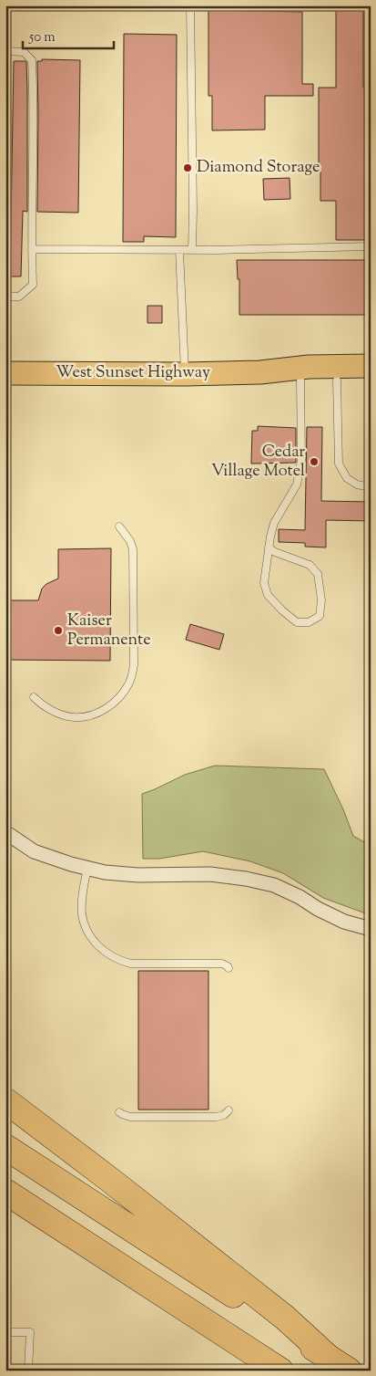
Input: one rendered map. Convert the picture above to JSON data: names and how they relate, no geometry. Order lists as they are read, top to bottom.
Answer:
{
  "streets": {
    "main road": ["West Sunset Highway"]
  },
  "places": ["Diamond Storage", "Cedar Village Motel", "Kaiser Permanente"],
  "scale_bar": "50 m"
}
